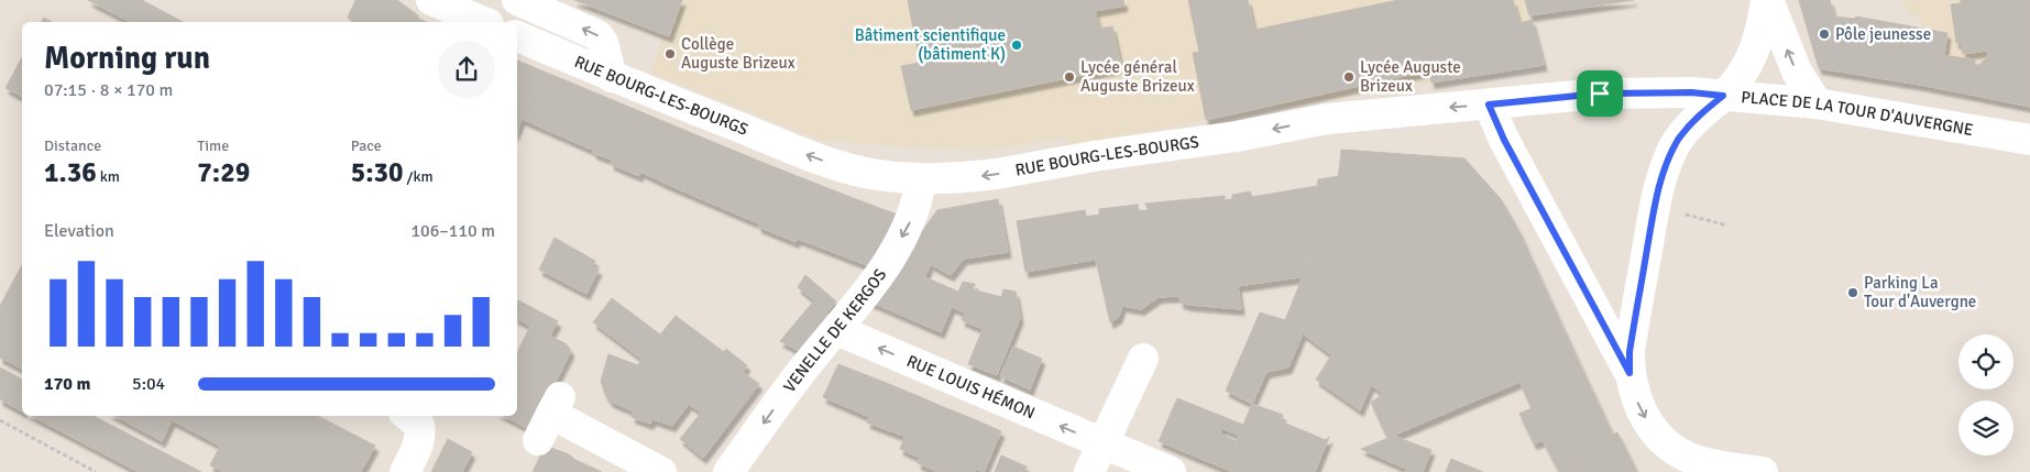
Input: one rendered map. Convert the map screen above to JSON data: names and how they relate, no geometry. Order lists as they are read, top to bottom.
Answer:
{
  "streets": {
    "street": [
      "RUE BOURG-LES-BOURGS",
      "PLACE DE LA TOUR D'AUVERGNE",
      "VENELLE DE KERGOS",
      "RUE LOUIS HÉMON"
    ]
  },
  "crossings": [
    ["RUE BOURG-LES-BOURGS", "PLACE DE LA TOUR D'AUVERGNE"],
    ["RUE BOURG-LES-BOURGS", "VENELLE DE KERGOS"],
    ["VENELLE DE KERGOS", "RUE LOUIS HÉMON"]
  ],
  "one_way": ["RUE BOURG-LES-BOURGS", "VENELLE DE KERGOS", "RUE LOUIS HÉMON"],
  "places": [
    "Pôle jeunesse",
    "Bâtiment scientifique (bâtiment K)",
    "Collège Auguste Brizeux",
    "Lycée général Auguste Brizeux",
    "Lycée Auguste Brizeux",
    "Parking La Tour d'Auvergne"
  ],
  "page": {
    "heading": ["Morning run", "07:15 · 8 × 170 m"],
    "stats": [
      ["Distance", "1.36 km"],
      ["Time", "7:29"],
      ["Pace", "5:30 /km"]
    ],
    "chart": ["Elevation", "106–110 m"],
    "list": [
      {
        "name": "170 m",
        "note": "5:04"
      }
    ]
  }
}
